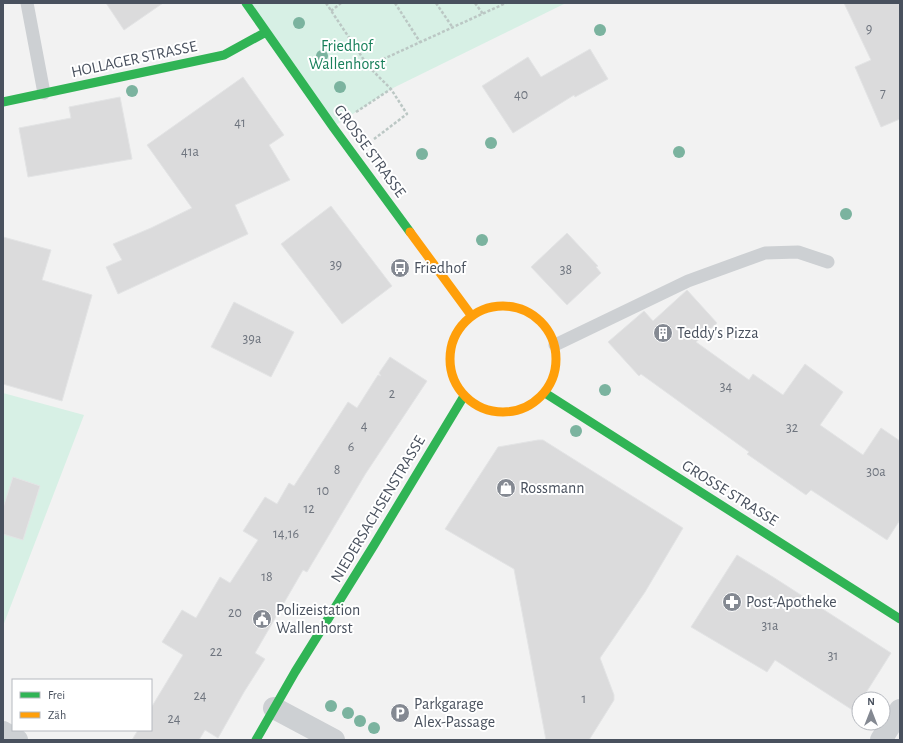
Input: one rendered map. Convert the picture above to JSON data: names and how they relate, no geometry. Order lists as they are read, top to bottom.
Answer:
{
  "streets": {
    "street": ["HOLLAGER STRASSE", "GROSSE STRASSE", "NIEDERSACHSENSTRASSE"]
  },
  "crossings": [
    ["HOLLAGER STRASSE", "GROSSE STRASSE"],
    ["GROSSE STRASSE", "NIEDERSACHSENSTRASSE"]
  ],
  "parks": ["Friedhof Wallenhorst"],
  "places": {
    "bus stop": ["Friedhof"],
    "building": ["Teddy's Pizza"],
    "shop": ["Rossmann"],
    "pharmacy": ["Post-Apotheke"],
    "public building": ["Polizeistation Wallenhorst"],
    "parking": ["Parkgarage Alex-Passage"]
  },
  "house_numbers": [
    "9",
    "7",
    "40",
    "41",
    "41a",
    "39",
    "38",
    "39a",
    "34",
    "2",
    "4",
    "32",
    "6",
    "8",
    "30a",
    "10",
    "12",
    "14,16",
    "18",
    "20",
    "31a",
    "22",
    "31",
    "24",
    "1",
    "24"
  ],
  "legend": ["Frei", "Zäh"],
  "north": "top"
}
